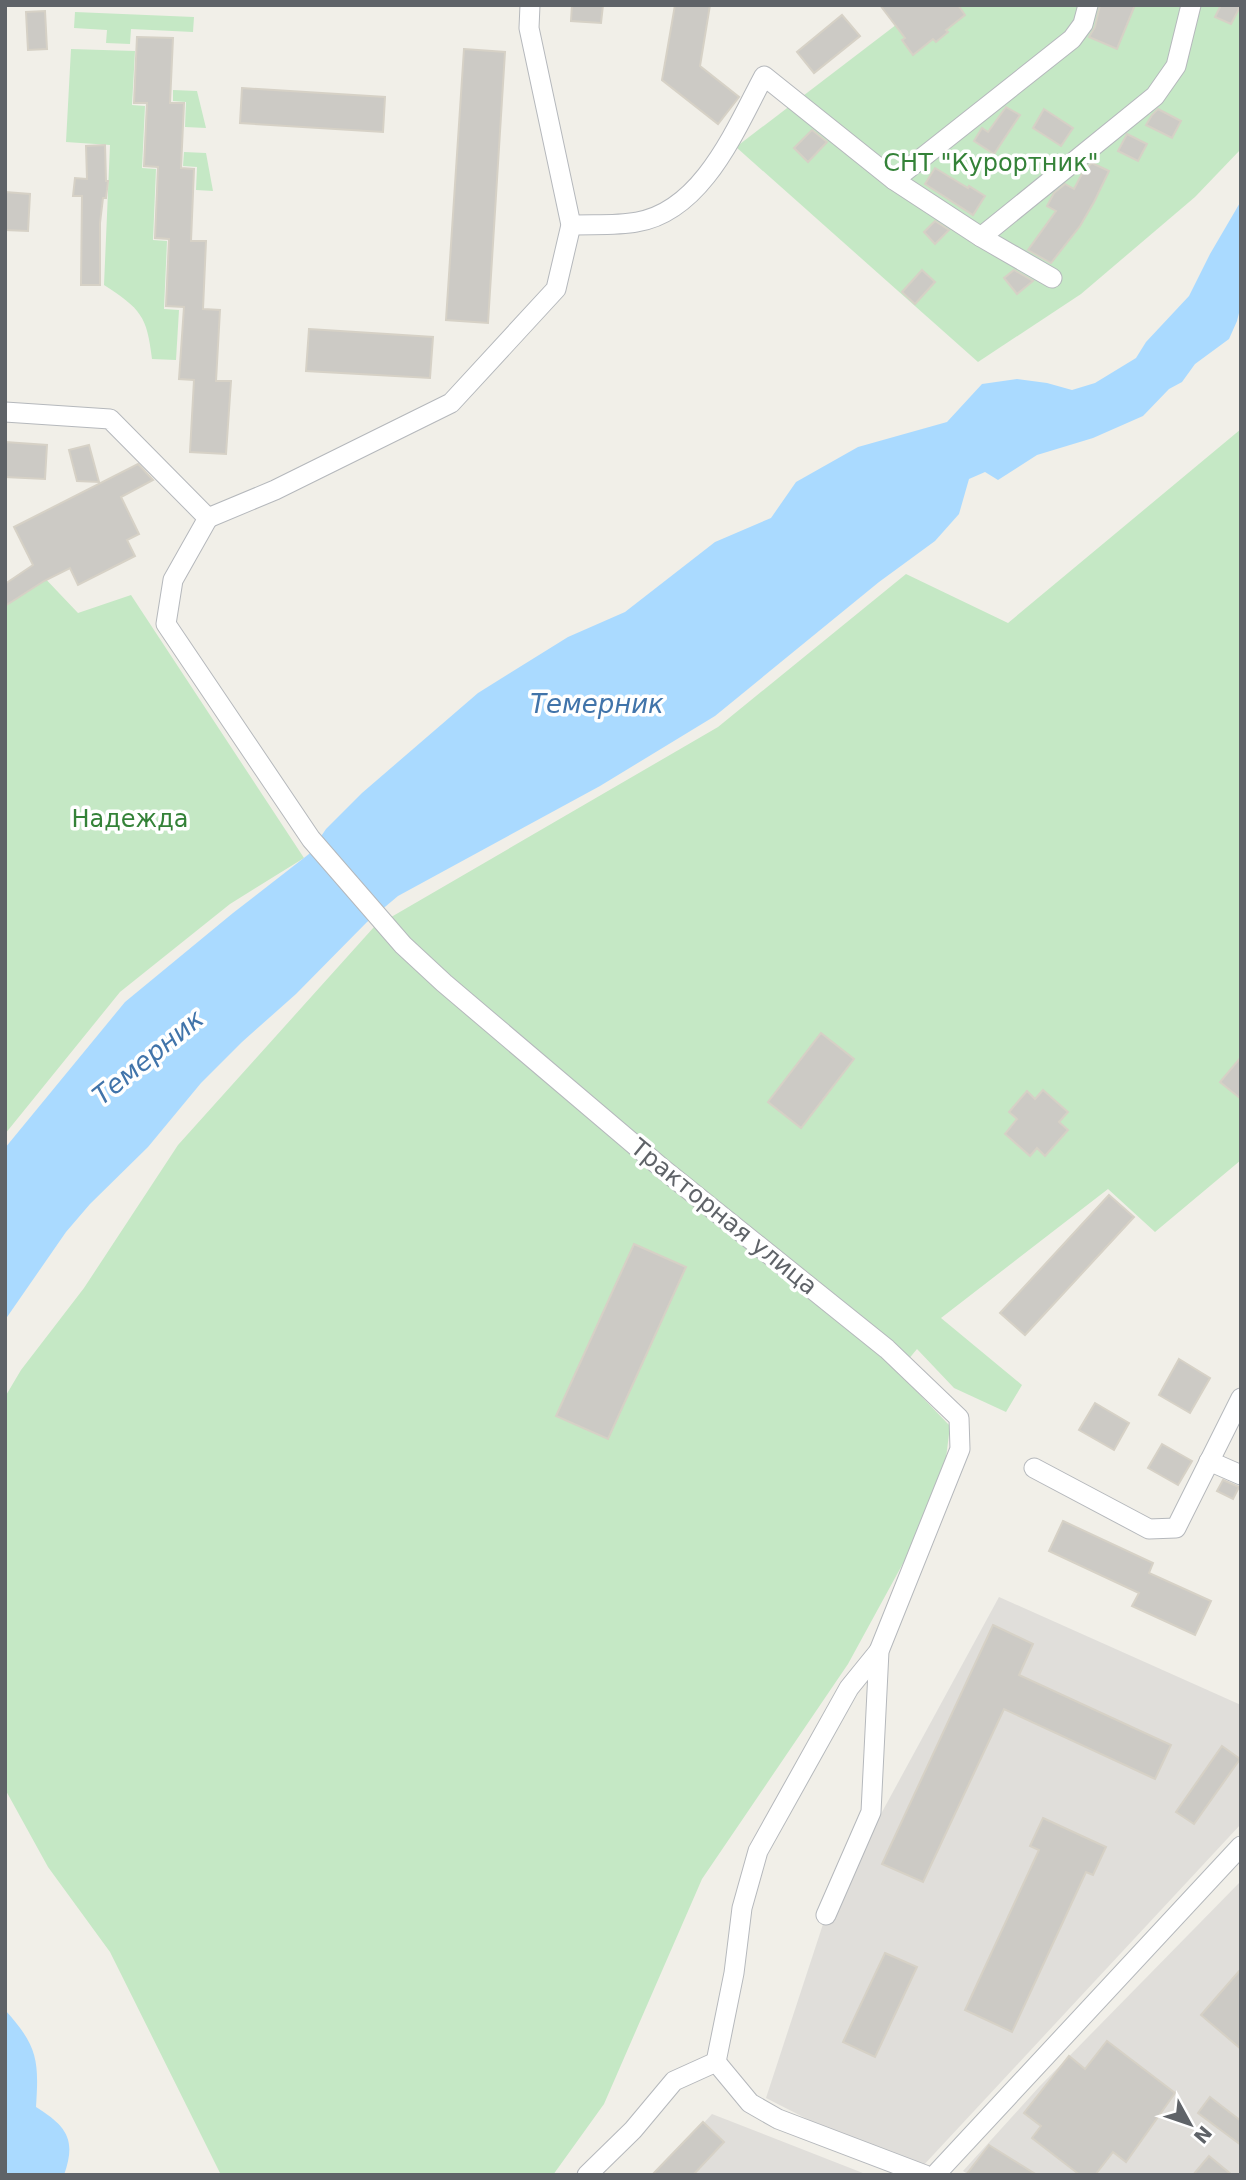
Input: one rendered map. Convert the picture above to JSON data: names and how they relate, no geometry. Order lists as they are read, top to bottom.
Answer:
{
  "streets": {
    "street": ["Тракторная улица"]
  },
  "water": ["Темерник"],
  "parks": ["СНТ \"Курортник\"", "Надежда"],
  "north": "bottom right"
}
